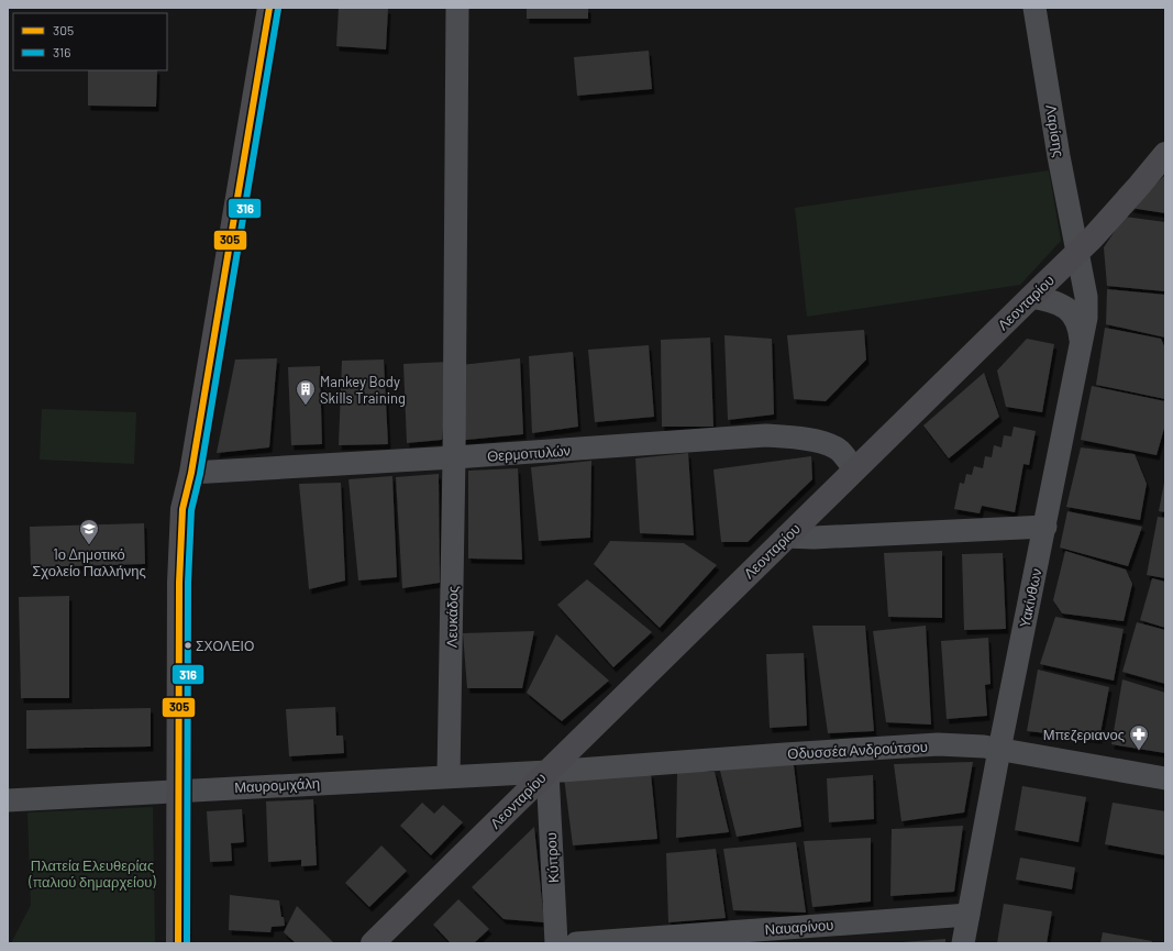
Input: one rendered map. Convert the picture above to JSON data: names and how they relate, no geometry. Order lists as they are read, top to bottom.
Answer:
{
  "streets": {
    "street": [
      "Λαρίσης",
      "Λεονταρίου",
      "Θερμοπυλών",
      "Υακίνθων",
      "Λευκάδος",
      "Οδυσσέα Ανδρούτσου",
      "Μαυρομιχάλη",
      "Κύπρου",
      "Ναυαρίνου"
    ]
  },
  "crossings": [
    ["Λαρίσης", "Λεονταρίου"],
    ["Λαρίσης", "Υακίνθων"],
    ["Λεονταρίου", "Θερμοπυλών"],
    ["Λεονταρίου", "Υακίνθων"],
    ["Λεονταρίου", "Οδυσσέα Ανδρούτσου"],
    ["Λεονταρίου", "Μαυρομιχάλη"],
    ["Λεονταρίου", "Κύπρου"],
    ["Θερμοπυλών", "Λευκάδος"],
    ["Υακίνθων", "Οδυσσέα Ανδρούτσου"],
    ["Υακίνθων", "Ναυαρίνου"],
    ["Λευκάδος", "Μαυρομιχάλη"],
    ["Οδυσσέα Ανδρούτσου", "Μαυρομιχάλη"],
    ["Οδυσσέα Ανδρούτσου", "Κύπρου"],
    ["Μαυρομιχάλη", "Κύπρου"]
  ],
  "parks": ["Πλατεία Ελευθερίας (παλιού δημαρχείου)"],
  "places": {
    "building": ["Mankey Body Skills Training"],
    "school or university": ["1ο Δημοτικό Σχολείο Παλλήνης"],
    "other": ["ΣΧΟΛΕΙΟ"],
    "pharmacy": ["Μπεζεριανος"]
  },
  "lines": ["transit line 305", "transit line 316"],
  "legend": ["305", "316"]
}
